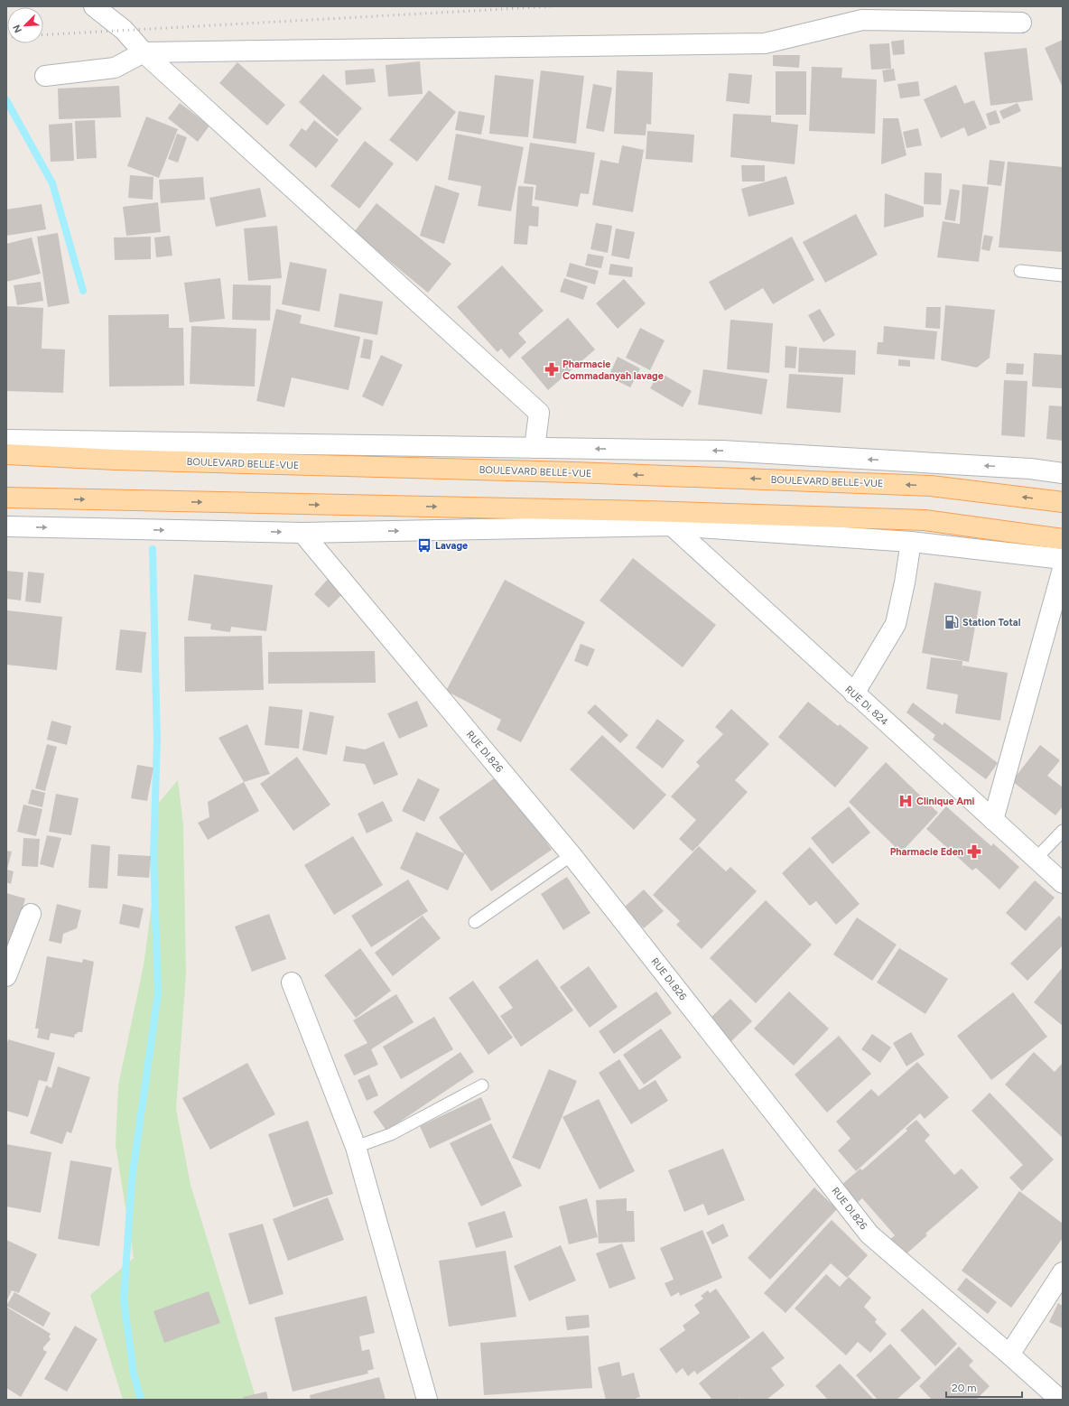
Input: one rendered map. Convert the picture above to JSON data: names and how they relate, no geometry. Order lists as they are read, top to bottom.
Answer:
{
  "streets": {
    "main road": ["BOULEVARD BELLE-VUE"],
    "street": ["RUE DI. 824", "RUE DI.826"]
  },
  "places": {
    "pharmacy": ["Pharmacie Commadanyah lavage", "Pharmacie Eden"],
    "bus stop": ["Lavage"],
    "fuel station": ["Station Total"],
    "hospital": ["Clinique Ami"]
  },
  "scale_bar": "20 m",
  "north": "bottom left"
}
